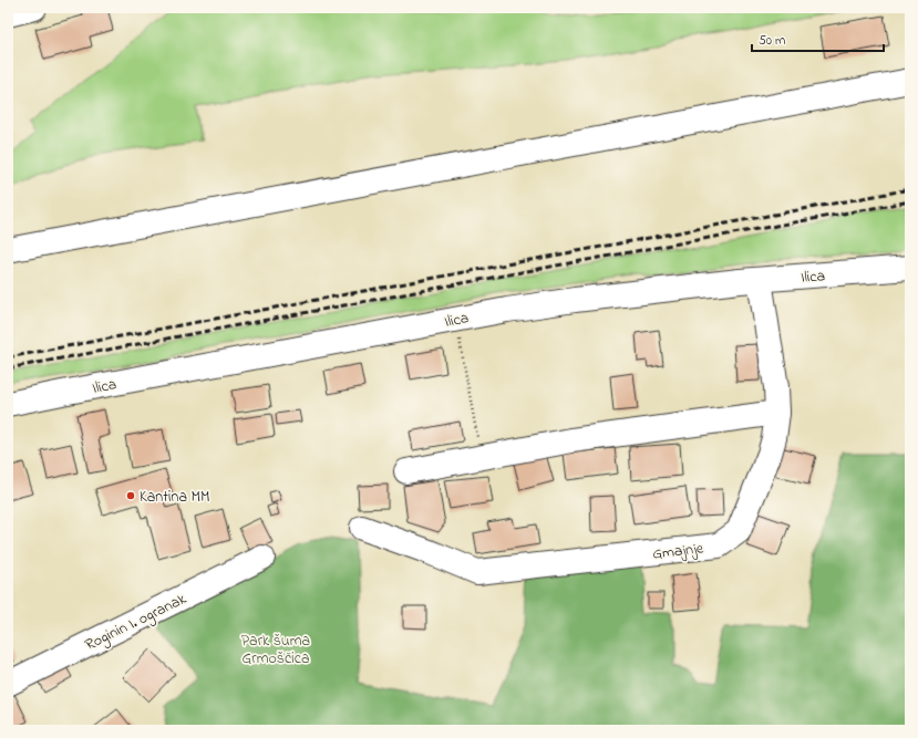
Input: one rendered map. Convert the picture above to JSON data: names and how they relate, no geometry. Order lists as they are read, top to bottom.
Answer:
{
  "streets": {
    "street": ["Ilica", "Gmajnje", "Roginin I. ogranak"]
  },
  "crossings": [
    ["Ilica", "Gmajnje"]
  ],
  "parks": ["Park šuma Grmoščica"],
  "places": ["Kantina MM"],
  "scale_bar": "50 m"
}
